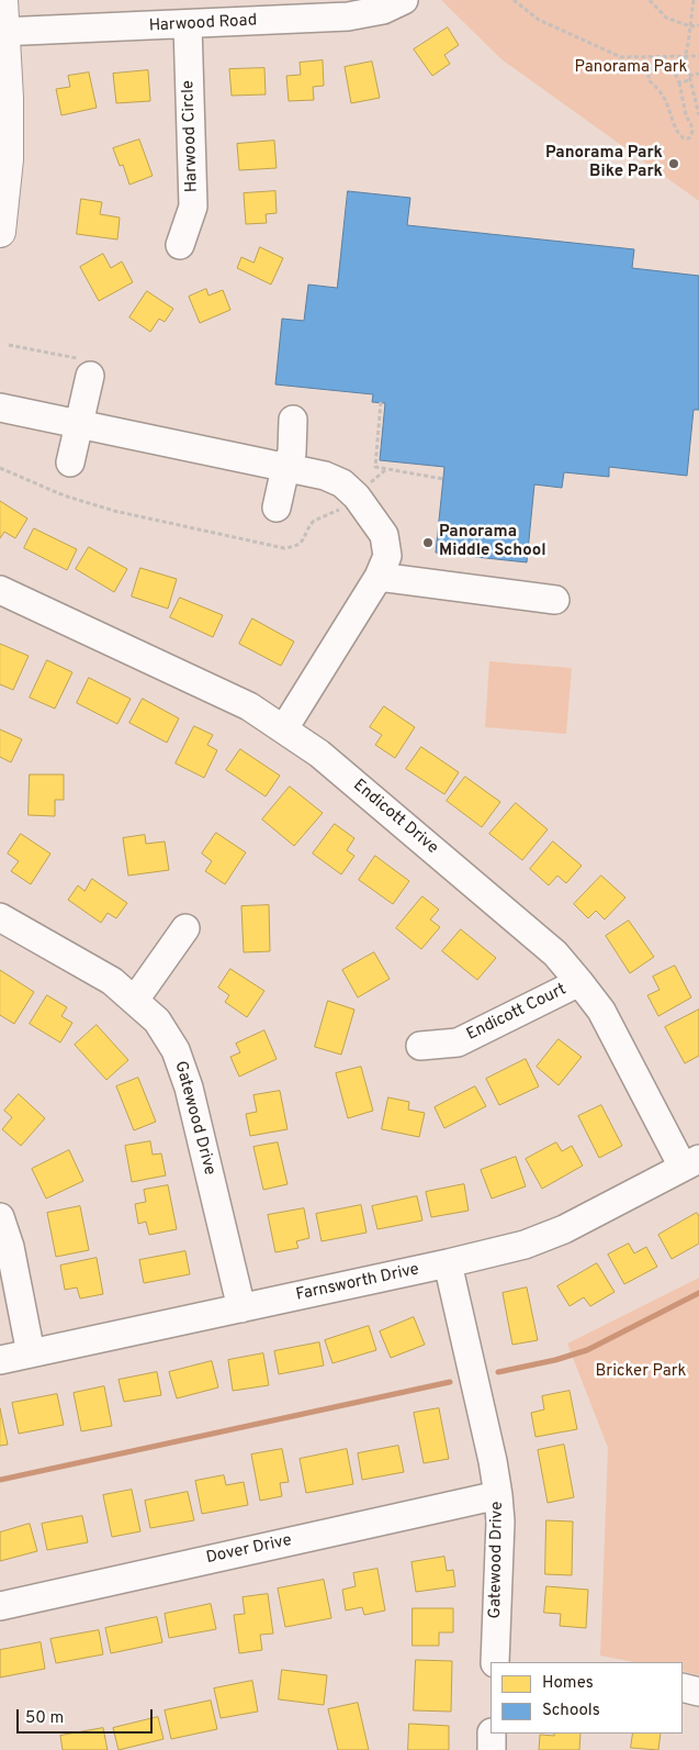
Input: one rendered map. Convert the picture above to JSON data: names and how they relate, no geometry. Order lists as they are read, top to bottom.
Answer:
{
  "streets": {
    "street": [
      "Harwood Road",
      "Harwood Circle",
      "Endicott Drive",
      "Endicott Court",
      "Gatewood Drive",
      "Farnsworth Drive",
      "Dover Drive"
    ]
  },
  "crossings": [
    ["Harwood Road", "Harwood Circle"],
    ["Endicott Drive", "Endicott Court"],
    ["Endicott Drive", "Farnsworth Drive"],
    ["Gatewood Drive", "Farnsworth Drive"],
    ["Gatewood Drive", "Dover Drive"]
  ],
  "parks": ["Panorama Park", "Bricker Park"],
  "places": ["Panorama Park Bike Park", "Panorama Middle School"],
  "legend": ["Homes", "Schools"],
  "scale_bar": "50 m"
}
